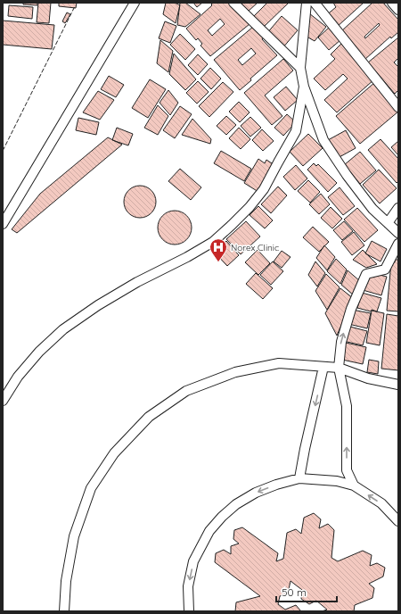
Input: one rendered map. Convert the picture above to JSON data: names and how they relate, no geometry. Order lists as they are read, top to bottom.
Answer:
{
  "places": {
    "hospital": ["Norex Clinic"]
  },
  "scale_bar": "50 m"
}
